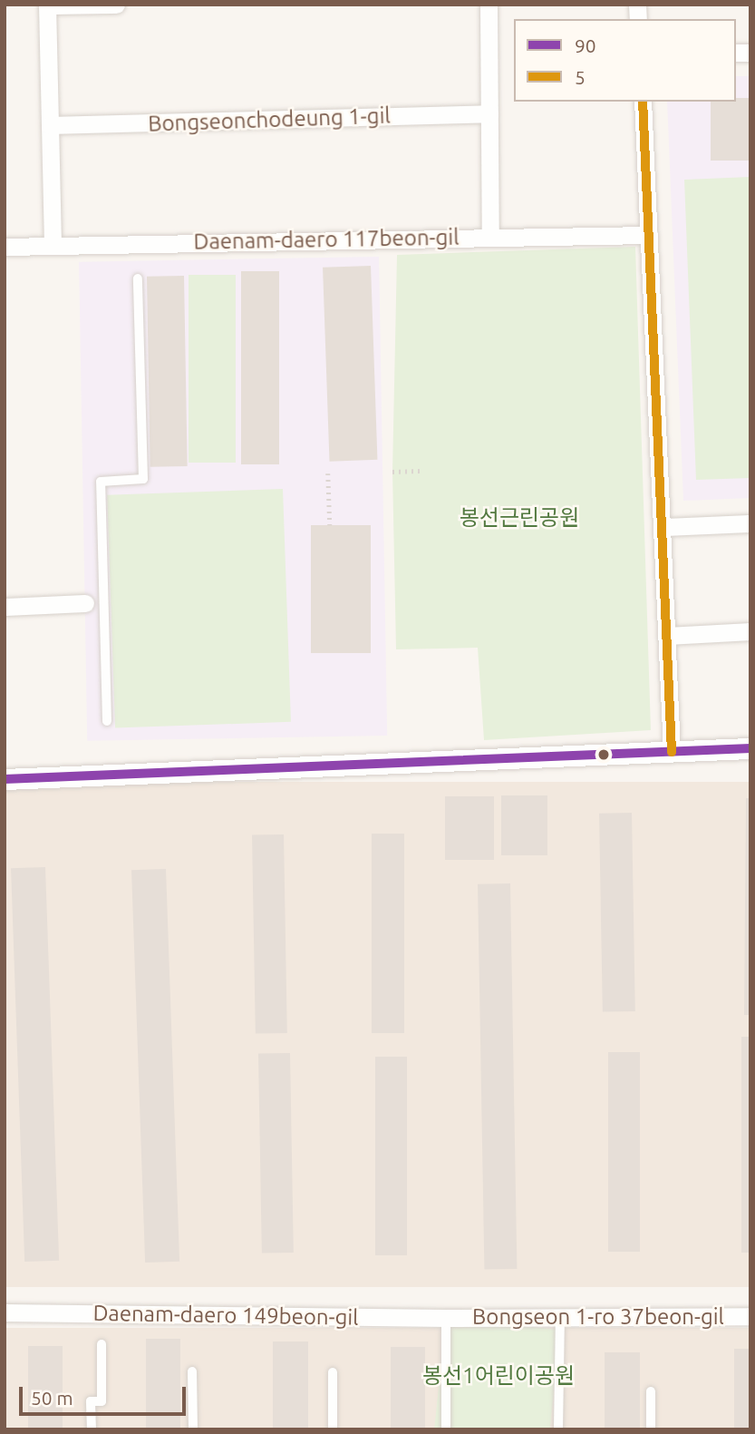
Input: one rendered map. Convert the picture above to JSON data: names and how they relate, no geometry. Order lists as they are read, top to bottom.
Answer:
{
  "streets": {
    "street": [
      "Bongseonchodeung 1-gil",
      "Daenam-daero 117beon-gil",
      "Daenam-daero 149beon-gil",
      "Bongseon 1-ro 37beon-gil"
    ]
  },
  "crossings": [
    ["Daenam-daero 149beon-gil", "Bongseon 1-ro 37beon-gil"]
  ],
  "parks": ["봉선근린공원", "봉선1어린이공원"],
  "lines": ["transit line 5", "transit line 90"],
  "legend": ["90", "5"],
  "scale_bar": "50 m"
}
